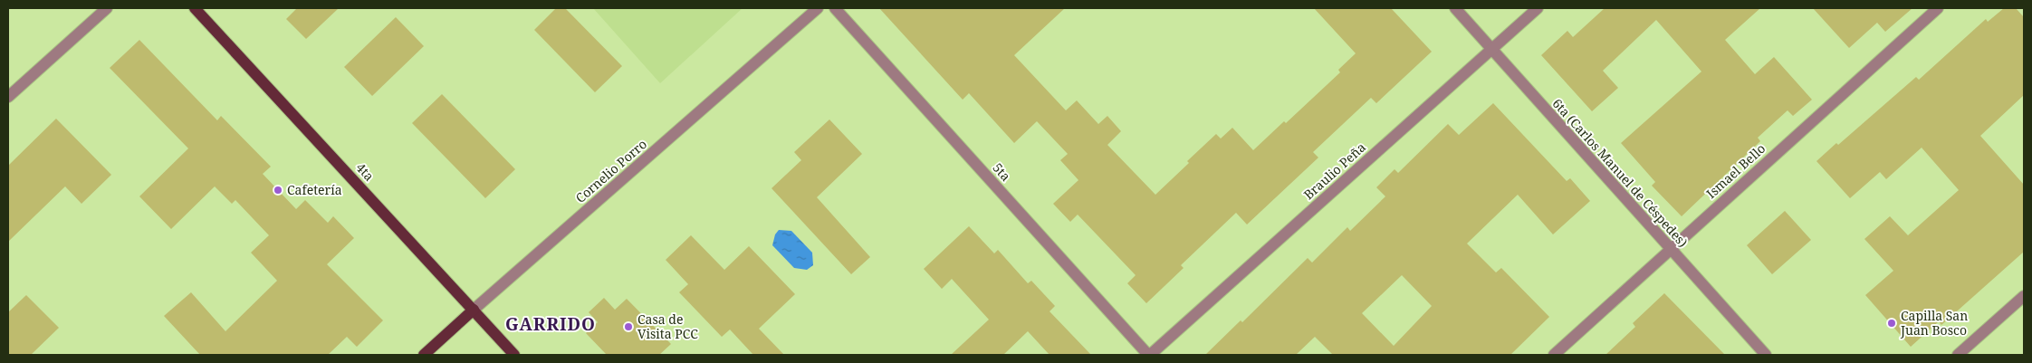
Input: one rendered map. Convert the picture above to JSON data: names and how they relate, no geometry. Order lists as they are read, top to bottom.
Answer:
{
  "streets": {
    "main road": ["Cornelio Porro", "4ta"],
    "street": [
      "Braulio Peña",
      "Ismael Bello",
      "5ta",
      "6ta (Carlos Manuel de Céspedes)"
    ]
  },
  "crossings": [
    ["Cornelio Porro", "4ta"],
    ["Braulio Peña", "5ta"],
    ["Braulio Peña", "6ta (Carlos Manuel de Céspedes)"],
    ["Ismael Bello", "6ta (Carlos Manuel de Céspedes)"]
  ],
  "districts": ["GARRIDO"],
  "places": ["Cafetería", "Capilla San Juan Bosco", "Casa de Visita PCC"]
}
